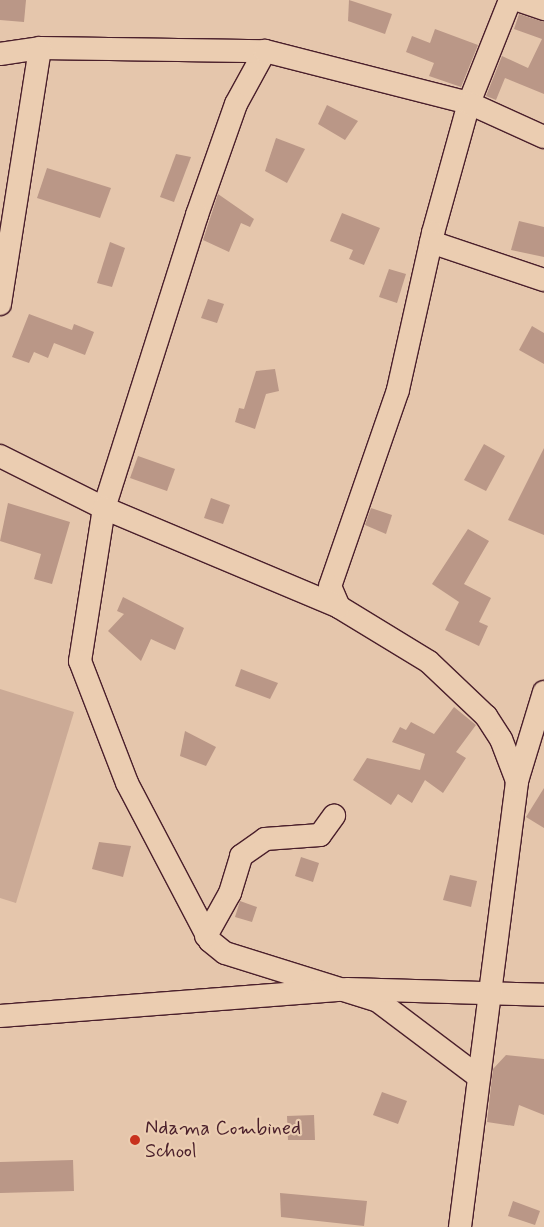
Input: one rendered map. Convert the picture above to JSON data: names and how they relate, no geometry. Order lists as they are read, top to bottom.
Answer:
{
  "places": ["Ndama Combined School"]
}
